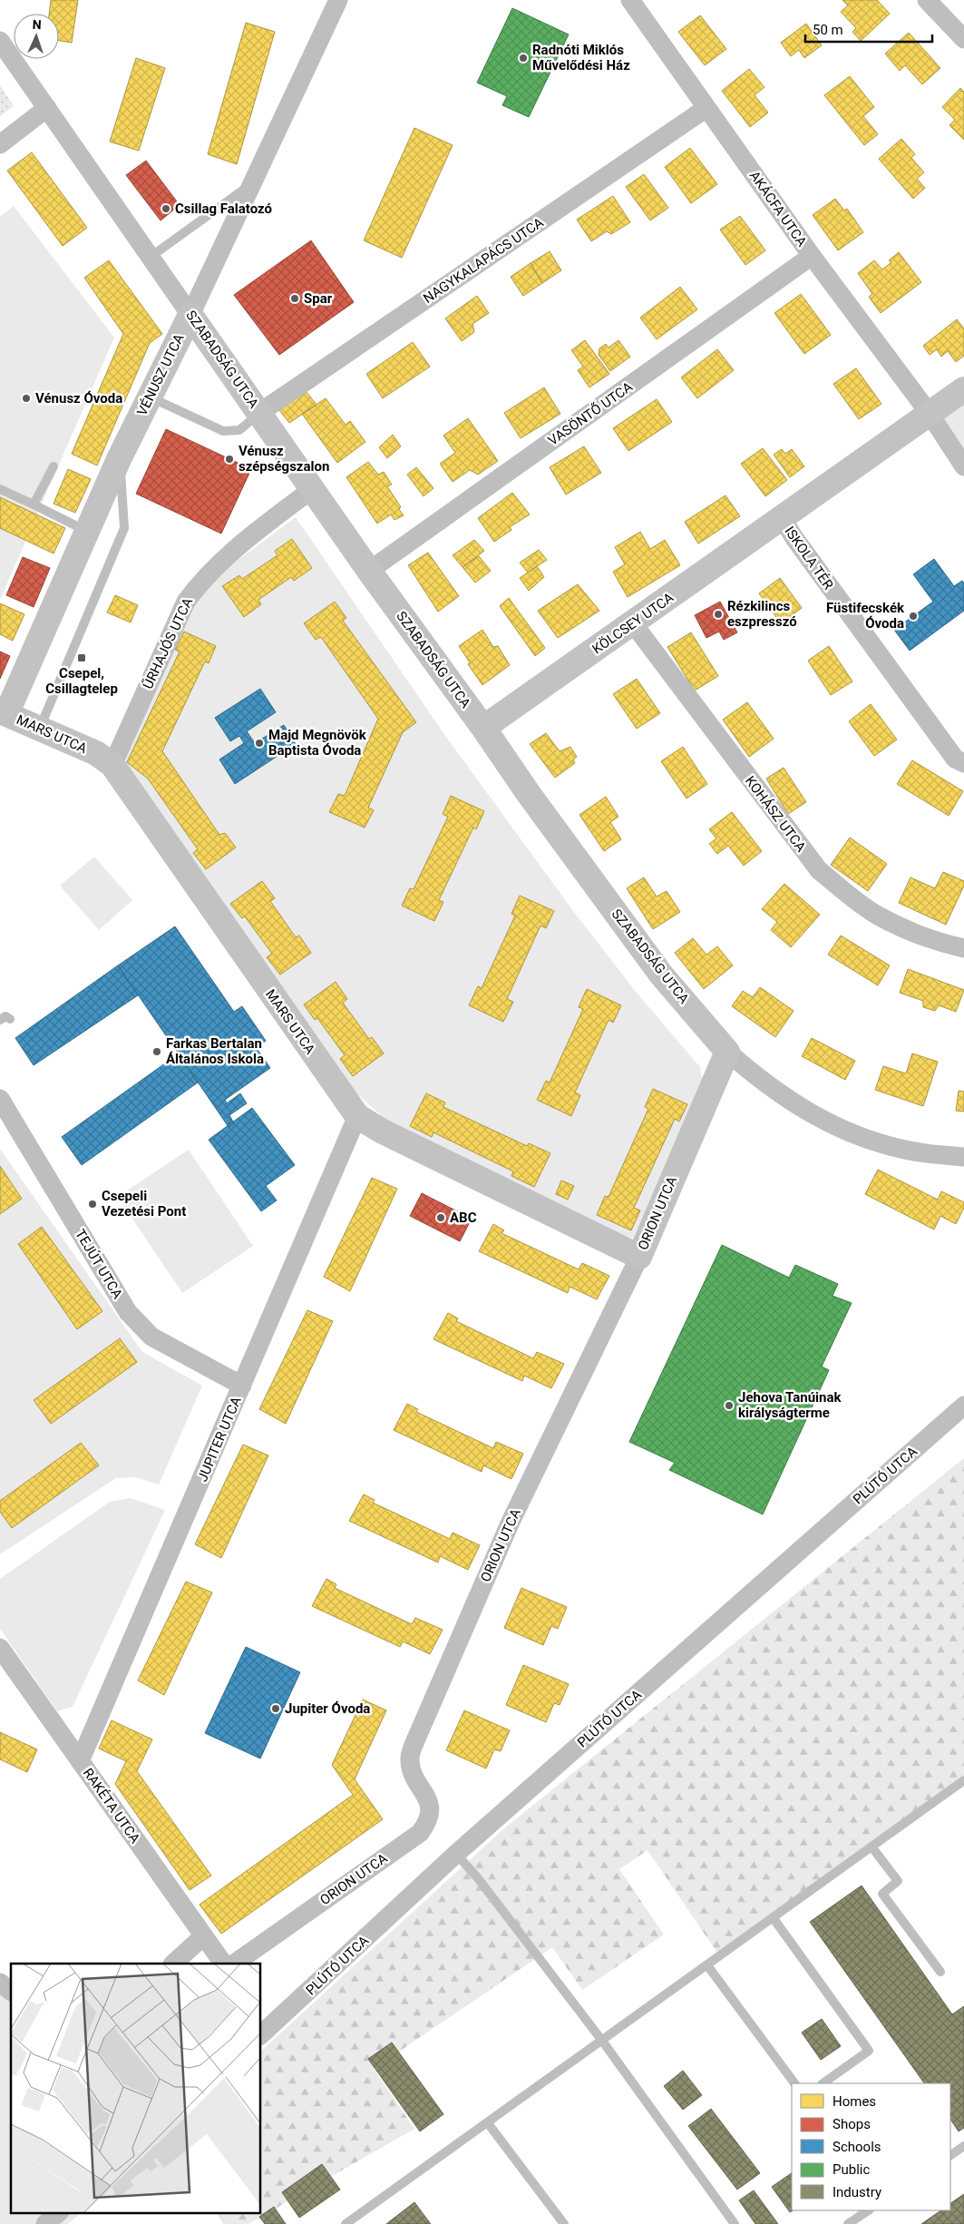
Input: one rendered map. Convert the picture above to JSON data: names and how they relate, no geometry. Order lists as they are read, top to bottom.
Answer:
{
  "streets": {
    "street": [
      "AKÁCFA UTCA",
      "NAGYKALAPÁCS UTCA",
      "SZABADSÁG UTCA",
      "VÉNUSZ UTCA",
      "VASÖNTŐ UTCA",
      "ISKOLA TÉR",
      "KÖLCSEY UTCA",
      "ŰRHAJÓS UTCA",
      "MARS UTCA",
      "KOHÁSZ UTCA",
      "ORION UTCA",
      "TEJÚT UTCA",
      "JUPITER UTCA",
      "PLÚTÓ UTCA",
      "RAKÉTA UTCA"
    ]
  },
  "crossings": [
    ["AKÁCFA UTCA", "NAGYKALAPÁCS UTCA"],
    ["AKÁCFA UTCA", "VASÖNTŐ UTCA"],
    ["AKÁCFA UTCA", "ISKOLA TÉR"],
    ["NAGYKALAPÁCS UTCA", "SZABADSÁG UTCA"],
    ["SZABADSÁG UTCA", "VÉNUSZ UTCA"],
    ["SZABADSÁG UTCA", "VASÖNTŐ UTCA"],
    ["SZABADSÁG UTCA", "KÖLCSEY UTCA"],
    ["SZABADSÁG UTCA", "ŰRHAJÓS UTCA"],
    ["SZABADSÁG UTCA", "ORION UTCA"],
    ["VÉNUSZ UTCA", "MARS UTCA"],
    ["ISKOLA TÉR", "KÖLCSEY UTCA"],
    ["KÖLCSEY UTCA", "KOHÁSZ UTCA"],
    ["ŰRHAJÓS UTCA", "MARS UTCA"],
    ["MARS UTCA", "ORION UTCA"],
    ["MARS UTCA", "JUPITER UTCA"],
    ["TEJÚT UTCA", "JUPITER UTCA"],
    ["JUPITER UTCA", "RAKÉTA UTCA"]
  ],
  "places": {
    "other": [
      "Radnóti Miklós Művelődési Ház",
      "Csillag Falatozó",
      "Spar",
      "Vénusz Óvoda",
      "Vénusz szépségszalon",
      "Rézkilincs eszpresszó",
      "Füstifecskék Óvoda",
      "Majd Megnövök Baptista Óvoda",
      "Farkas Bertalan Általános Iskola",
      "Csepeli Vezetési Pont",
      "ABC",
      "Jehova Tanúinak királyságterme",
      "Jupiter Óvoda"
    ],
    "transit": ["Csepel, Csillagtelep"]
  },
  "legend": [
    "Homes",
    "Shops",
    "Schools",
    "Public",
    "Industry"
  ],
  "scale_bar": "50 m",
  "north": "top"
}
